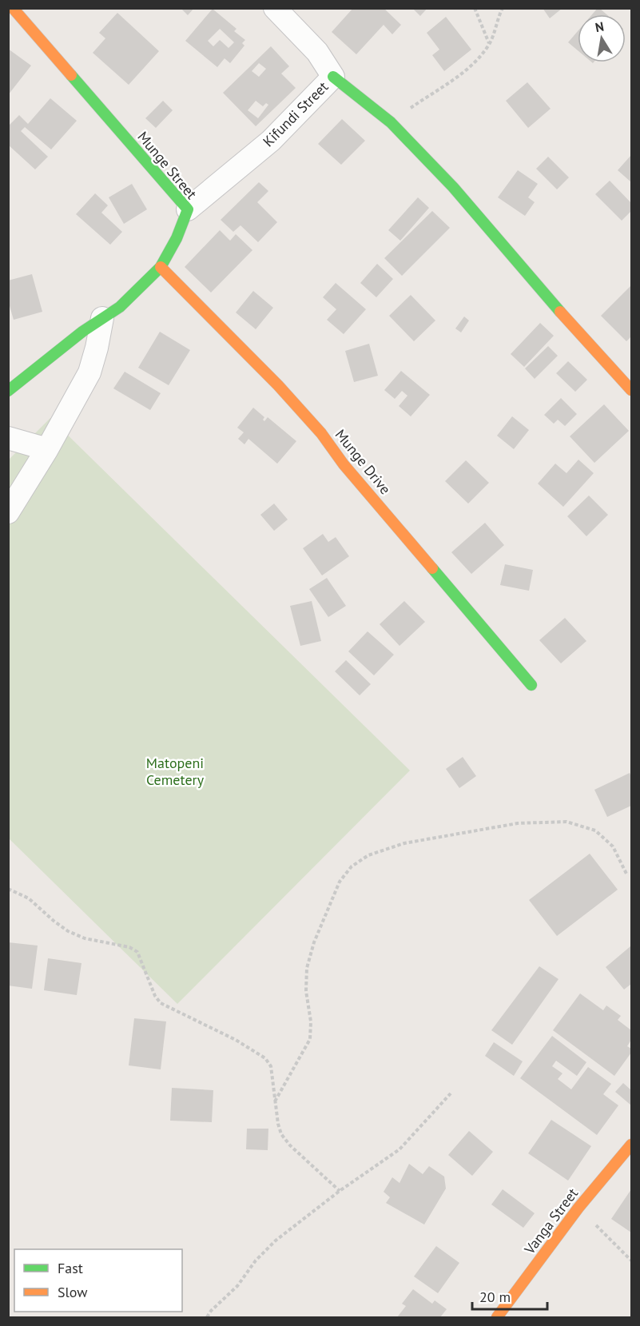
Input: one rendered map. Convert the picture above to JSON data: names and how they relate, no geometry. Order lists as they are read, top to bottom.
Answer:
{
  "streets": {
    "street": [
      "Kifundi Street",
      "Munge Street",
      "Munge Drive",
      "Vanga Street"
    ]
  },
  "crossings": [
    ["Kifundi Street", "Munge Street"],
    ["Munge Street", "Munge Drive"]
  ],
  "parks": ["Matopeni Cemetery"],
  "legend": ["Fast", "Slow"],
  "scale_bar": "20 m",
  "north": "top"
}
